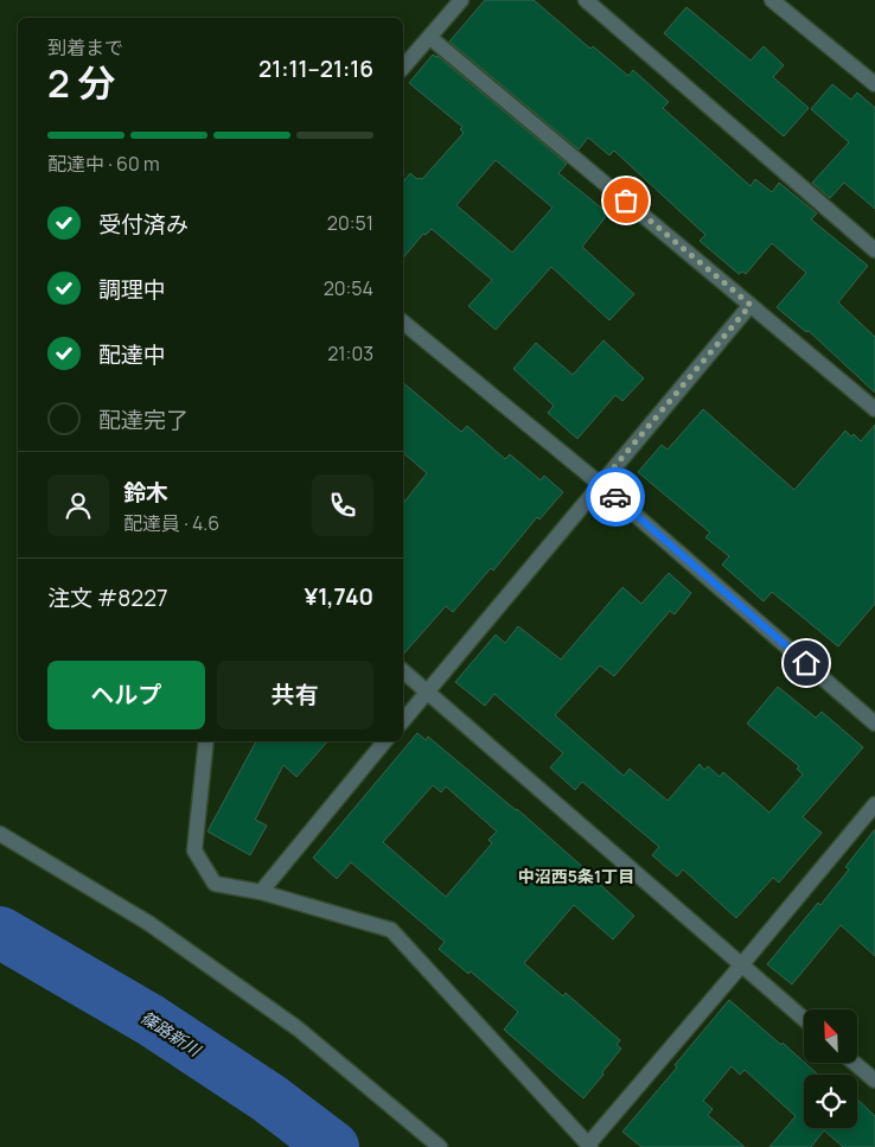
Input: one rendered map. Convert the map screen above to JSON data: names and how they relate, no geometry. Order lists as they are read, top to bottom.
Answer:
{
  "districts": ["中沼西5条1丁目"],
  "water": ["篠路新川"],
  "north": "top left",
  "page": {
    "heading": ["2 分", "到着まで", "21:11–21:16"],
    "panel": [
      "鈴木",
      "配達員 · 4.6",
      "注文 #8227",
      "¥1,740"
    ],
    "bar": "配達中 · 60 m",
    "list": [
      ["受付済み", "20:51"],
      ["調理中", "20:54"],
      ["配達中", "21:03"],
      "配達完了"
    ],
    "buttons": ["ヘルプ", "共有"]
  }
}
